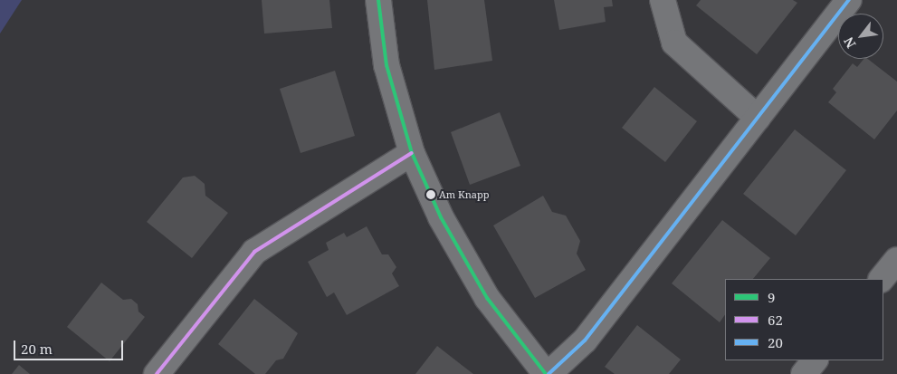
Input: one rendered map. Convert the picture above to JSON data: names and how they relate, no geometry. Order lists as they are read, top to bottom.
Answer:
{
  "places": ["Am Knapp"],
  "lines": ["transit line 9", "transit line 20", "transit line 62"],
  "legend": ["9", "62", "20"],
  "scale_bar": "20 m",
  "north": "bottom left"
}
